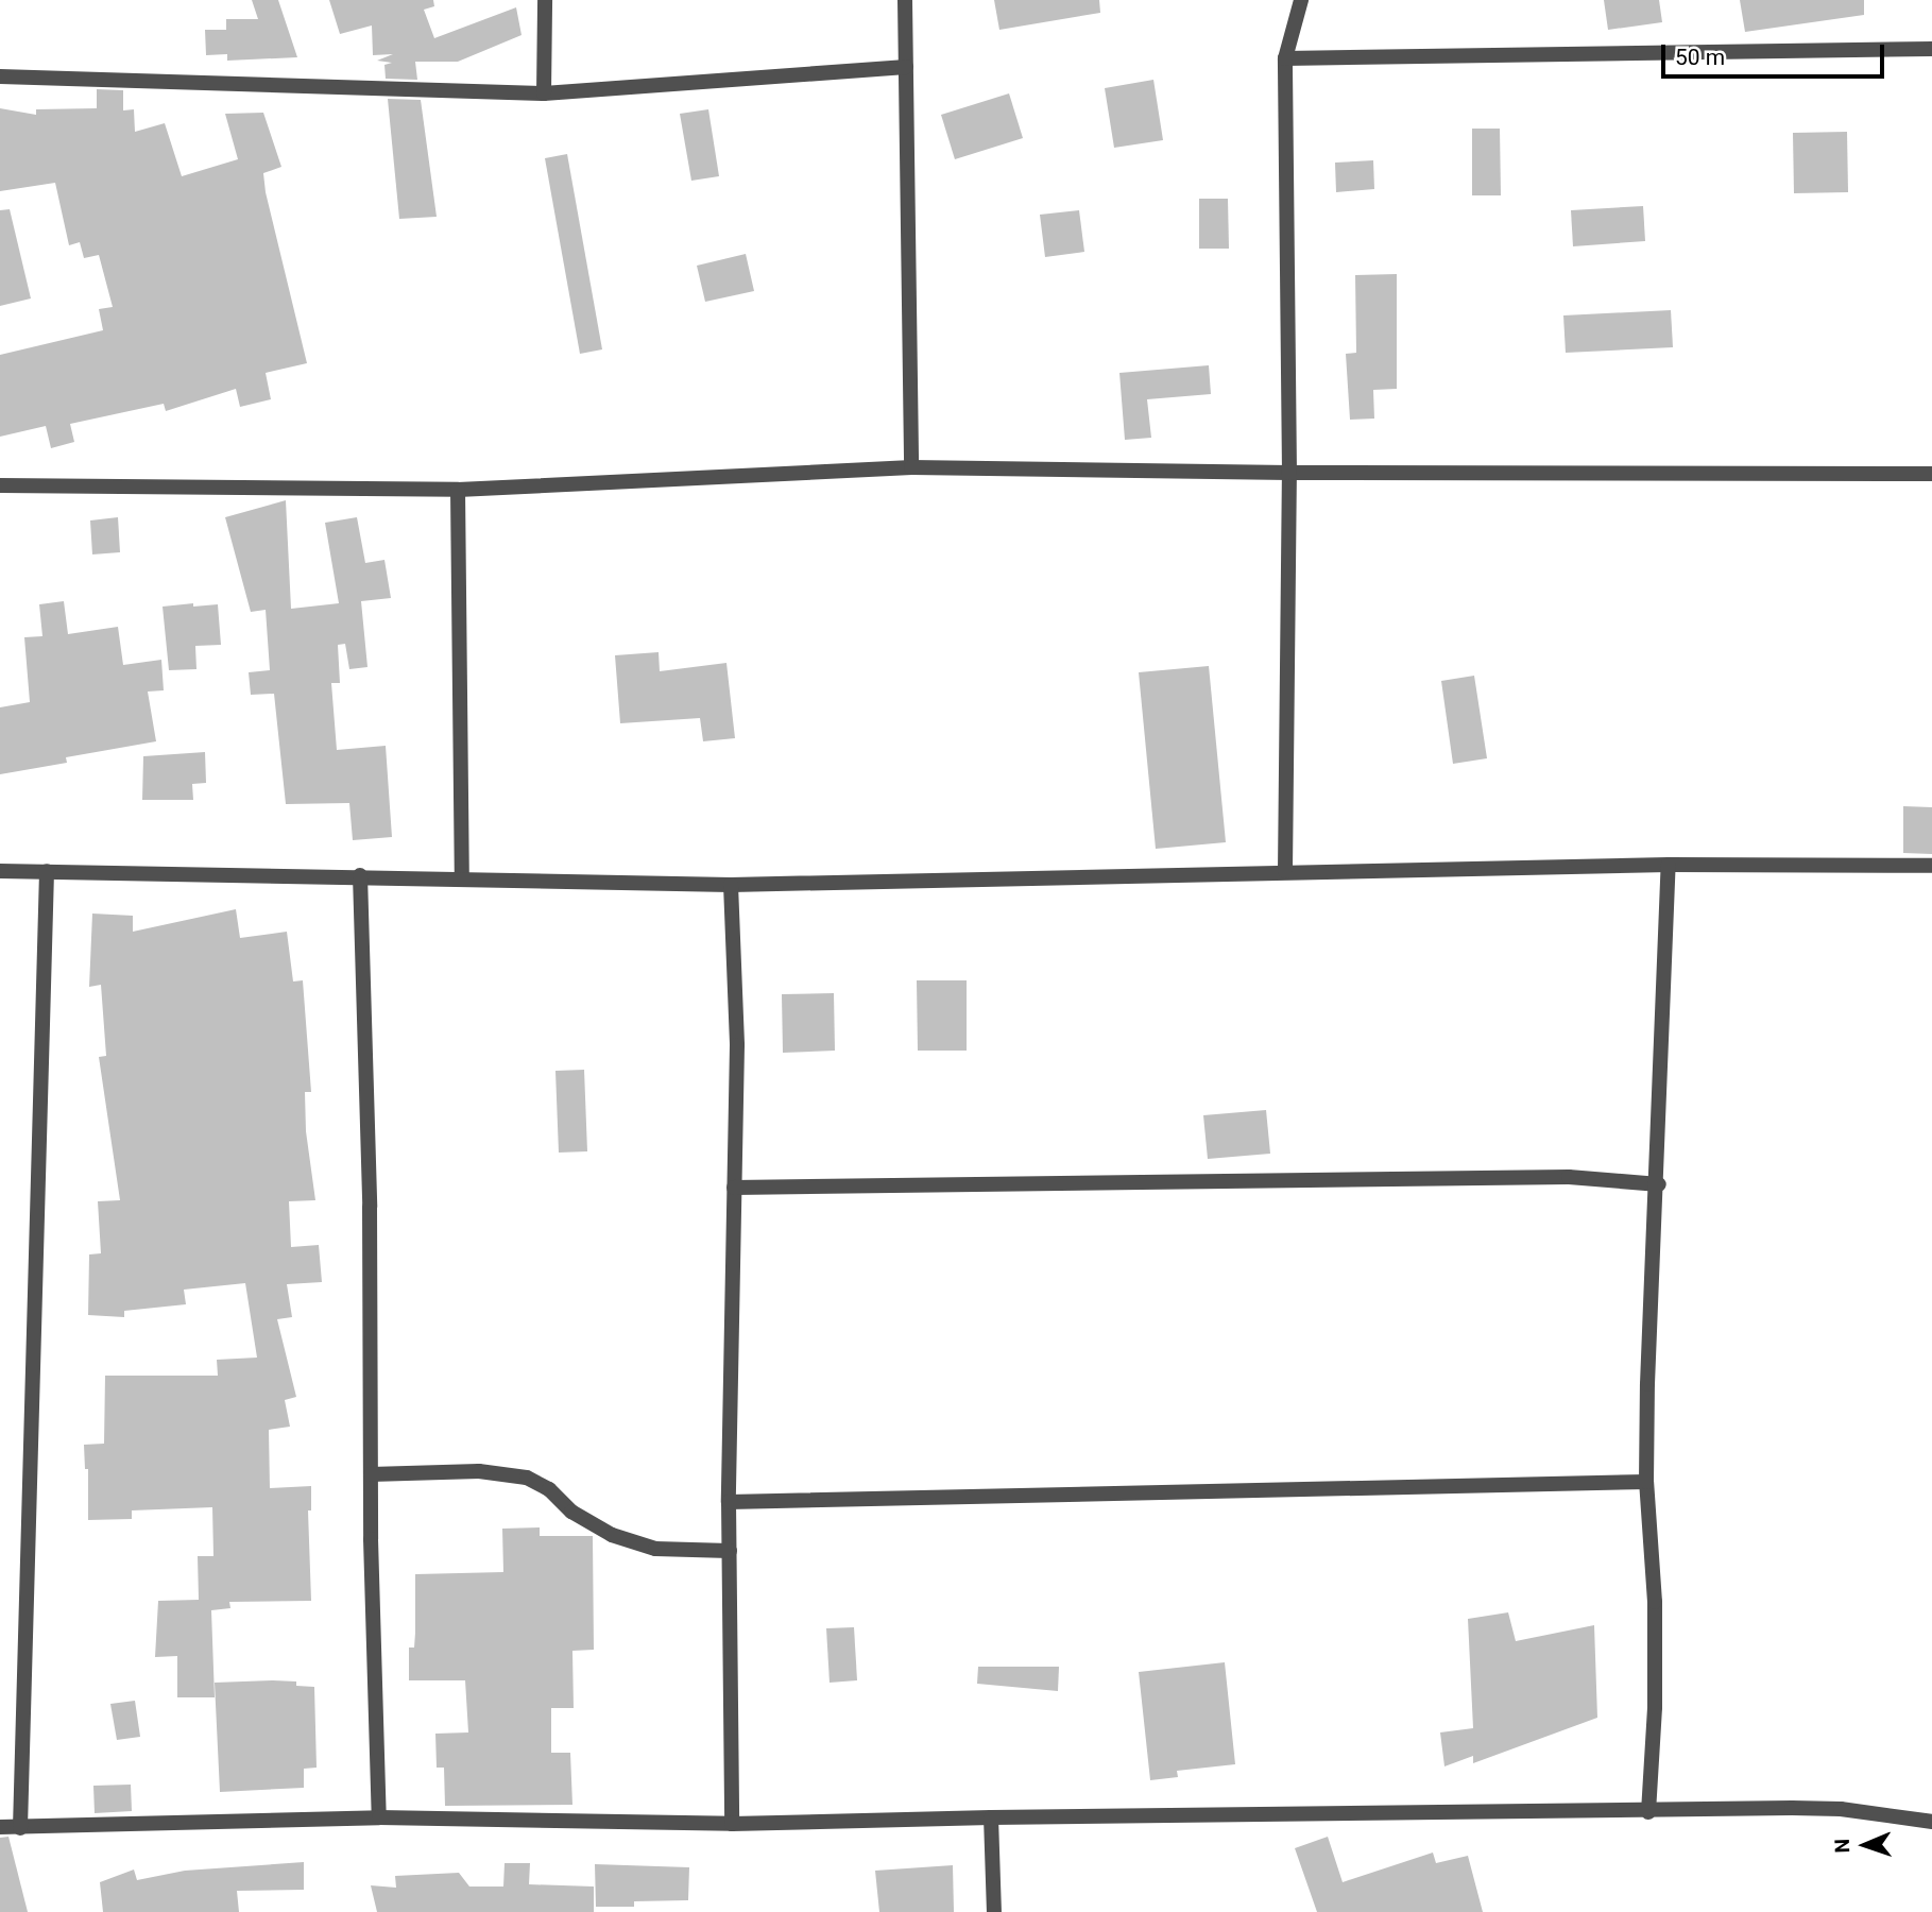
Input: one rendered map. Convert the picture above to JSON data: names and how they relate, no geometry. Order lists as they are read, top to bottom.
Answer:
{
  "scale_bar": "50 m",
  "north": "left"
}
